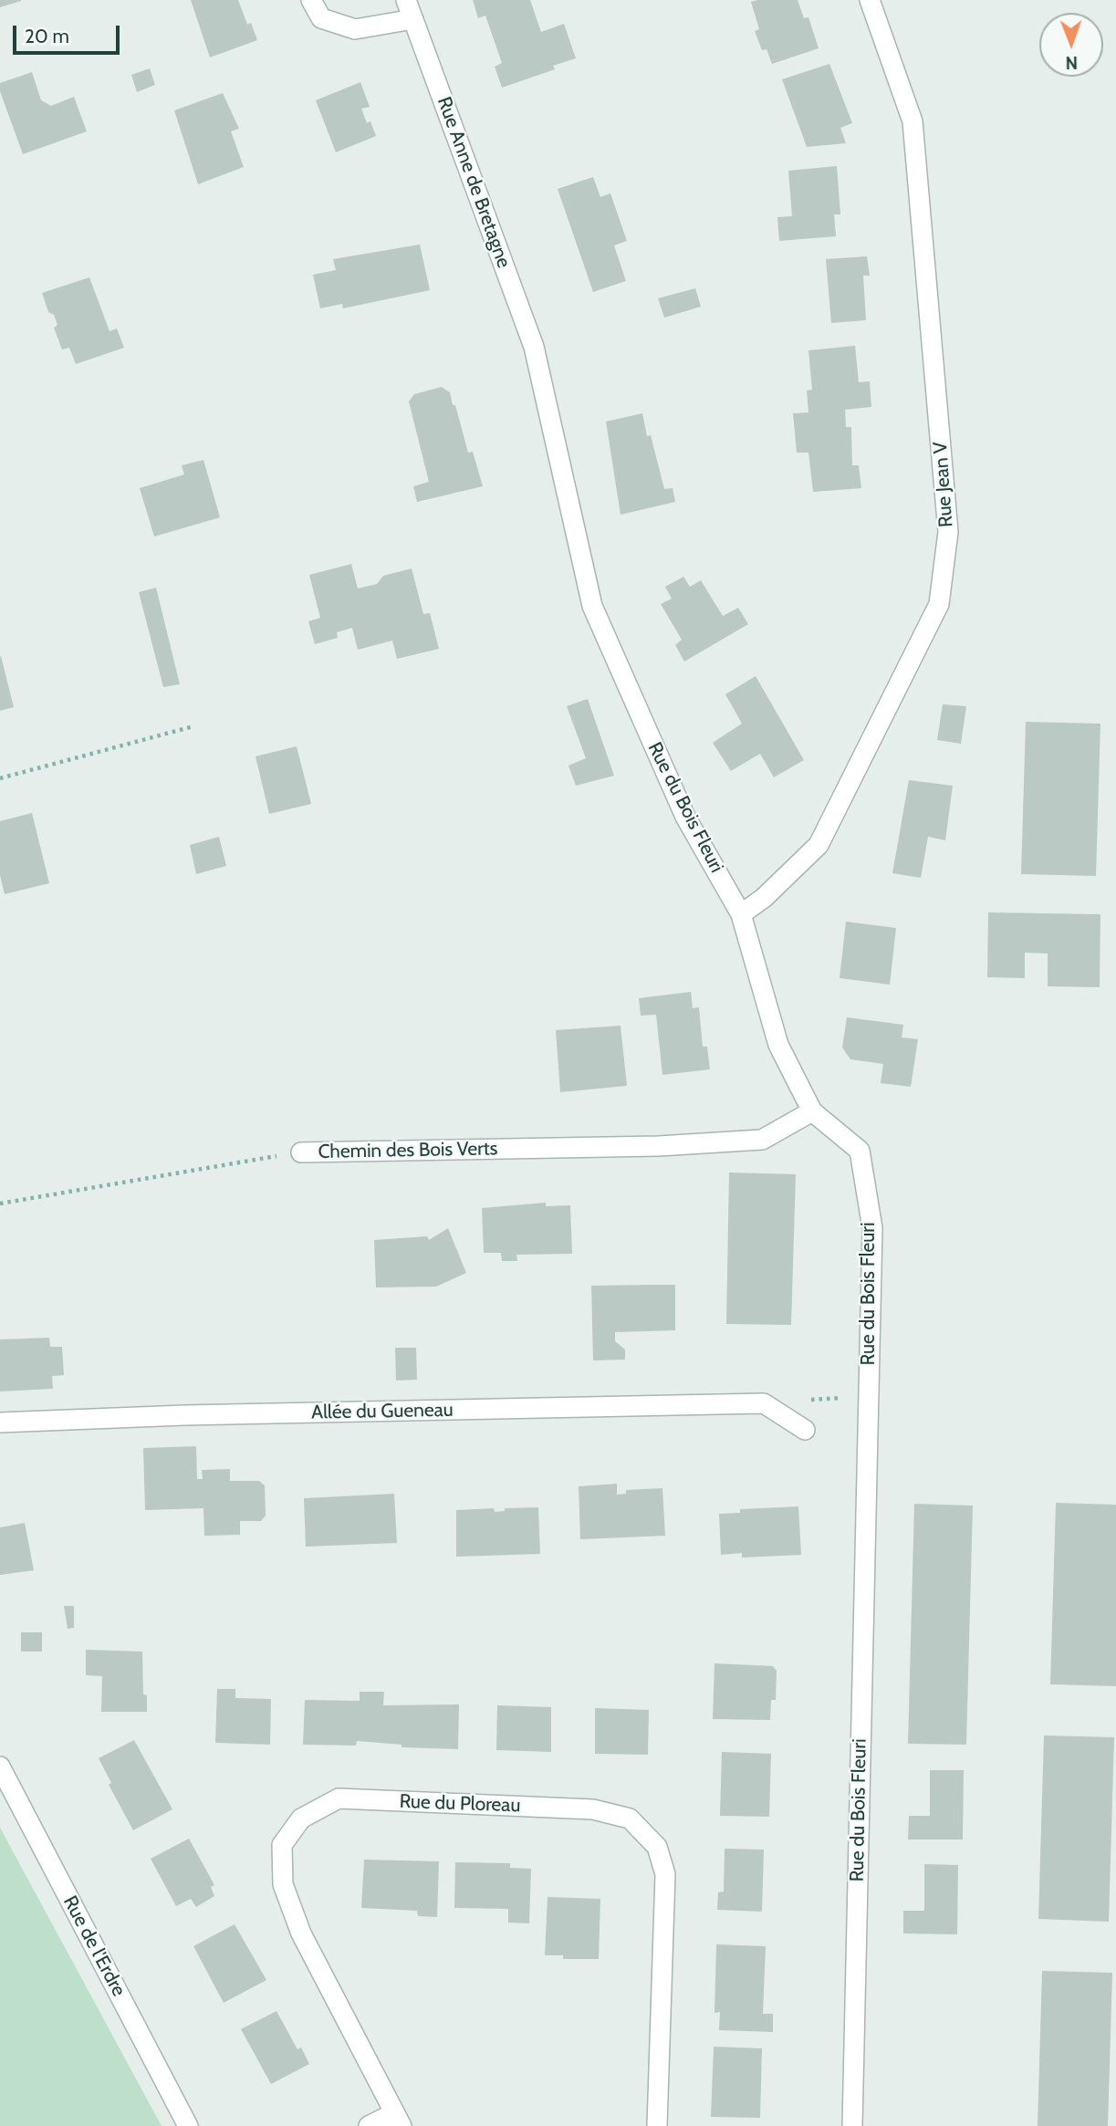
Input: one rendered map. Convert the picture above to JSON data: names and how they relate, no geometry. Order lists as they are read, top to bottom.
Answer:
{
  "streets": {
    "street": [
      "Rue Anne de Bretagne",
      "Rue Jean V",
      "Rue du Bois Fleuri",
      "Chemin des Bois Verts",
      "Allée du Gueneau",
      "Rue du Ploreau",
      "Rue de l'Erdre"
    ]
  },
  "crossings": [
    ["Rue Anne de Bretagne", "Rue du Bois Fleuri"],
    ["Rue Jean V", "Rue du Bois Fleuri"],
    ["Rue du Bois Fleuri", "Chemin des Bois Verts"]
  ],
  "scale_bar": "20 m",
  "north": "bottom"
}
